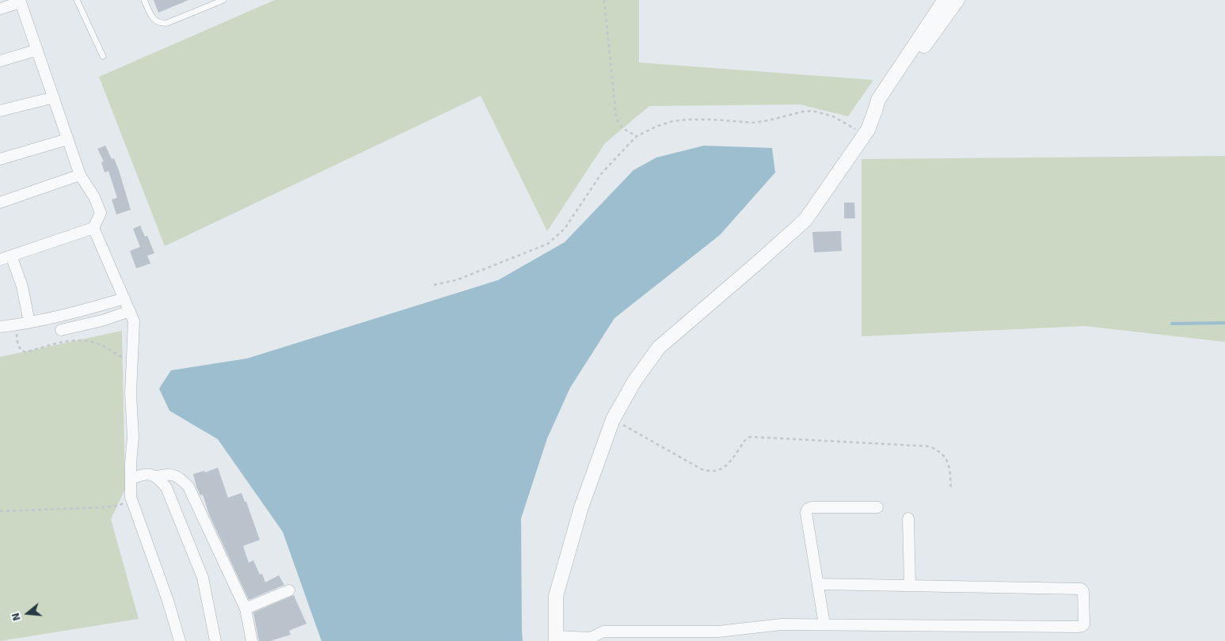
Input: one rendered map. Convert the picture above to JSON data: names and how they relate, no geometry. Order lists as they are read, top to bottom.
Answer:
{
  "north": "left"
}
